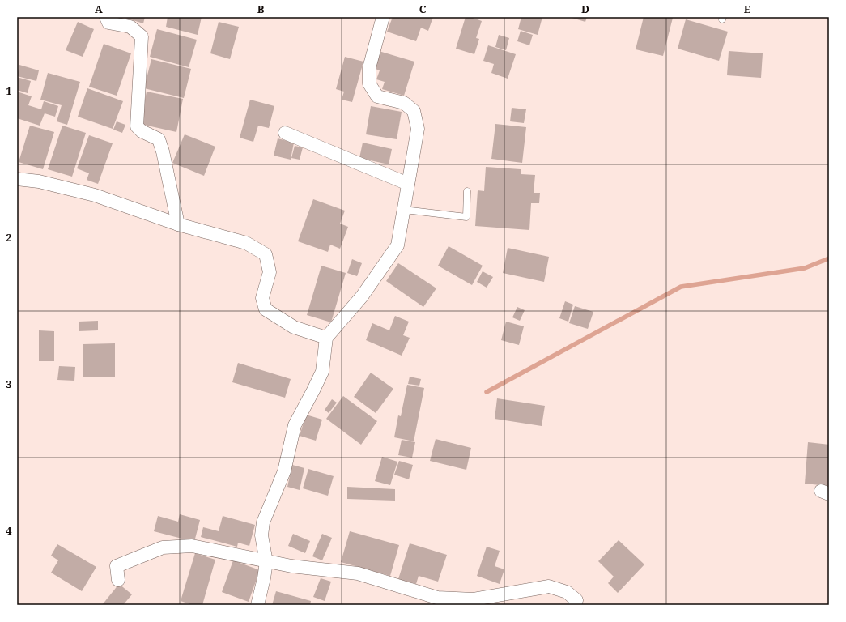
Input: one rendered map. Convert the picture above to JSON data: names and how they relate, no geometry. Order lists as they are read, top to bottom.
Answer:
{
  "grid": {
    "columns": [
      "A",
      "B",
      "C",
      "D",
      "E"
    ],
    "rows": [
      "1",
      "2",
      "3",
      "4"
    ]
  }
}
